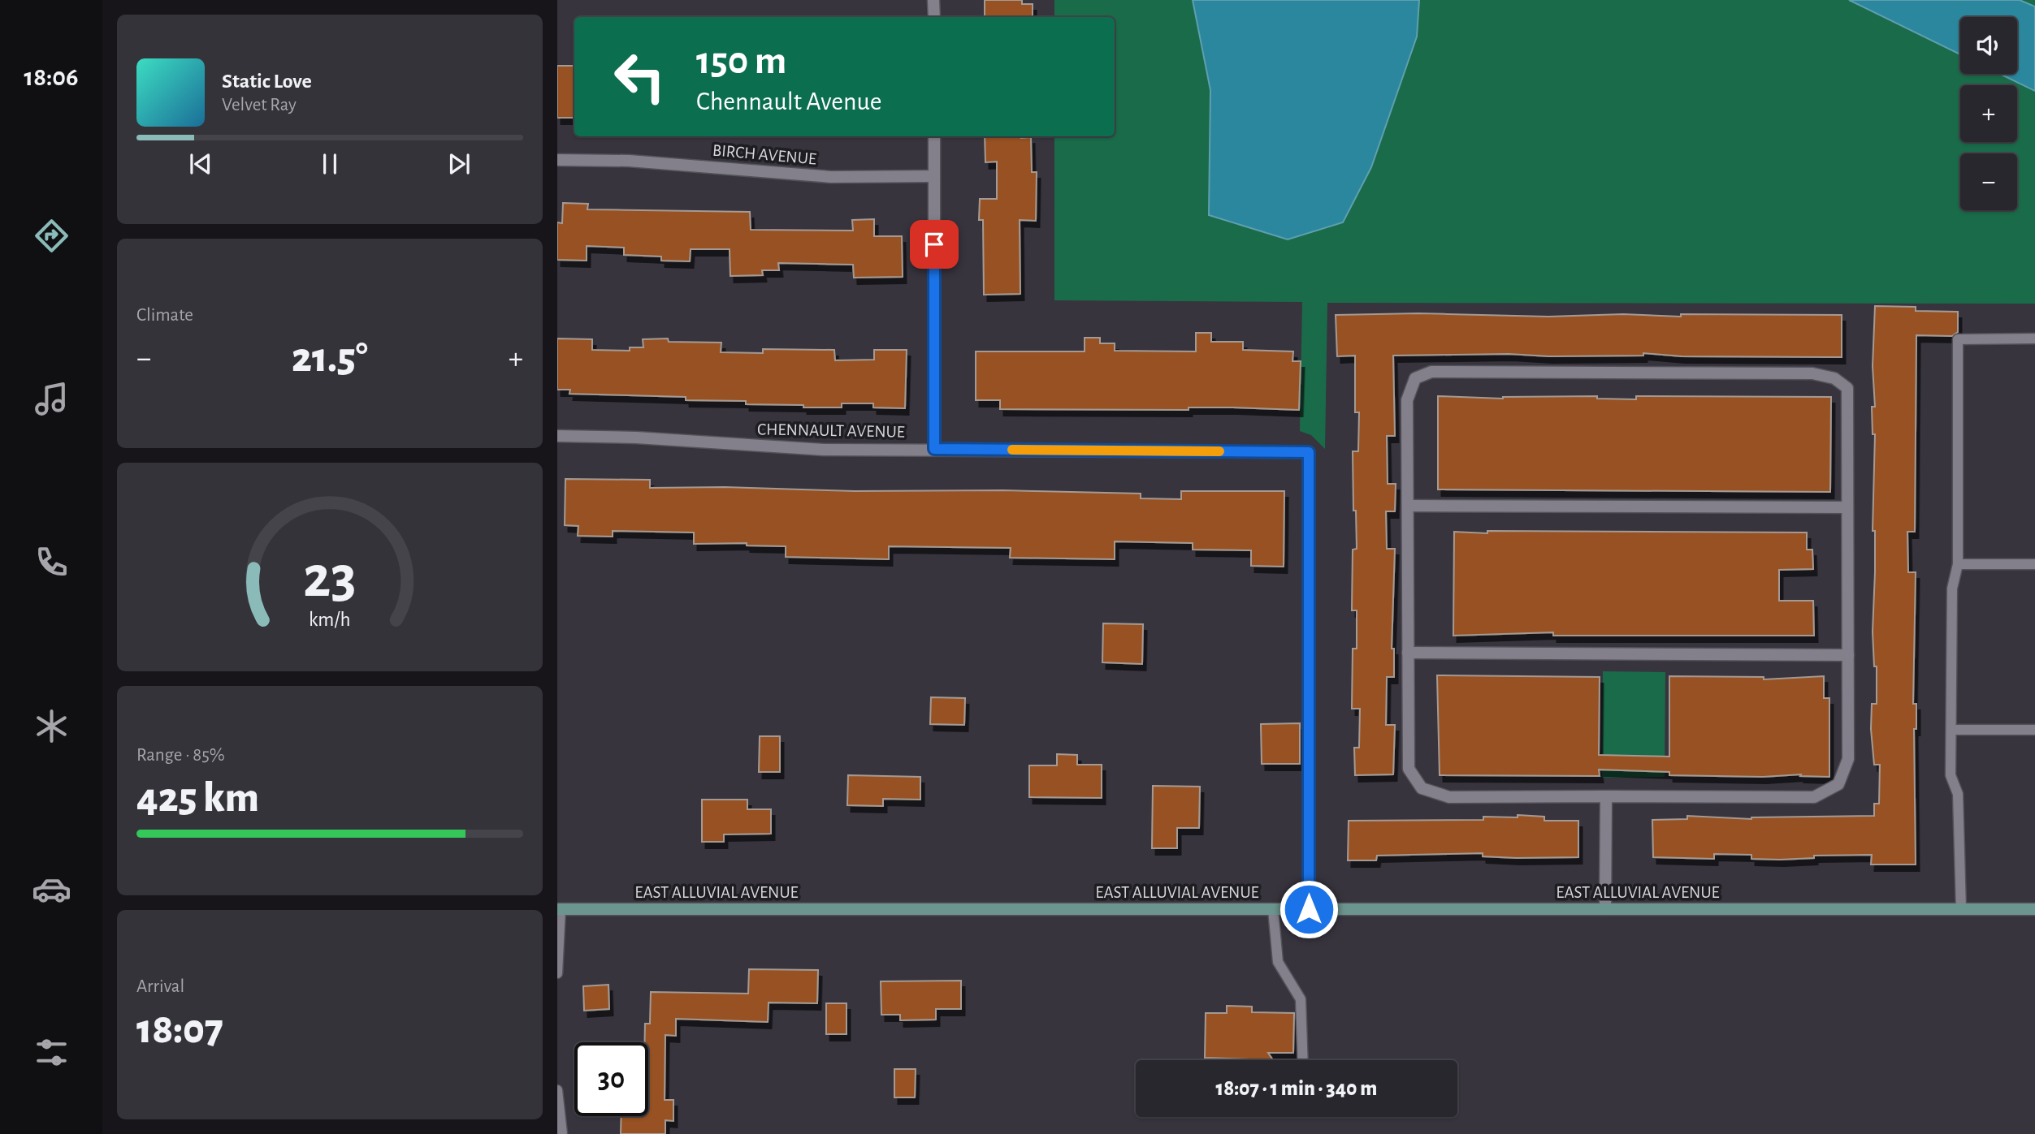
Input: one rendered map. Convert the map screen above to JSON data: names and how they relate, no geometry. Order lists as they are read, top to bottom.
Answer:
{
  "streets": {
    "street": ["BIRCH AVENUE", "CHENNAULT AVENUE", "EAST ALLUVIAL AVENUE"]
  },
  "crossings": [
    ["CHENNAULT AVENUE", "EAST ALLUVIAL AVENUE"]
  ],
  "page": {
    "tabs": "18:06",
    "map_buttons": ["+", "−"],
    "turn": ["150 m", "Chennault Avenue"],
    "song": ["Static Love", "Velvet Ray"],
    "tile": [
      "Climate",
      ["Range · 85%", "425 km"],
      ["Arrival", "18:07"]
    ],
    "heat": ["−", "21.5°", "+"],
    "limit": "30",
    "trip": "18:07 · 1 min · 340 m",
    "gauge": ["23", "km/h"]
  }
}
